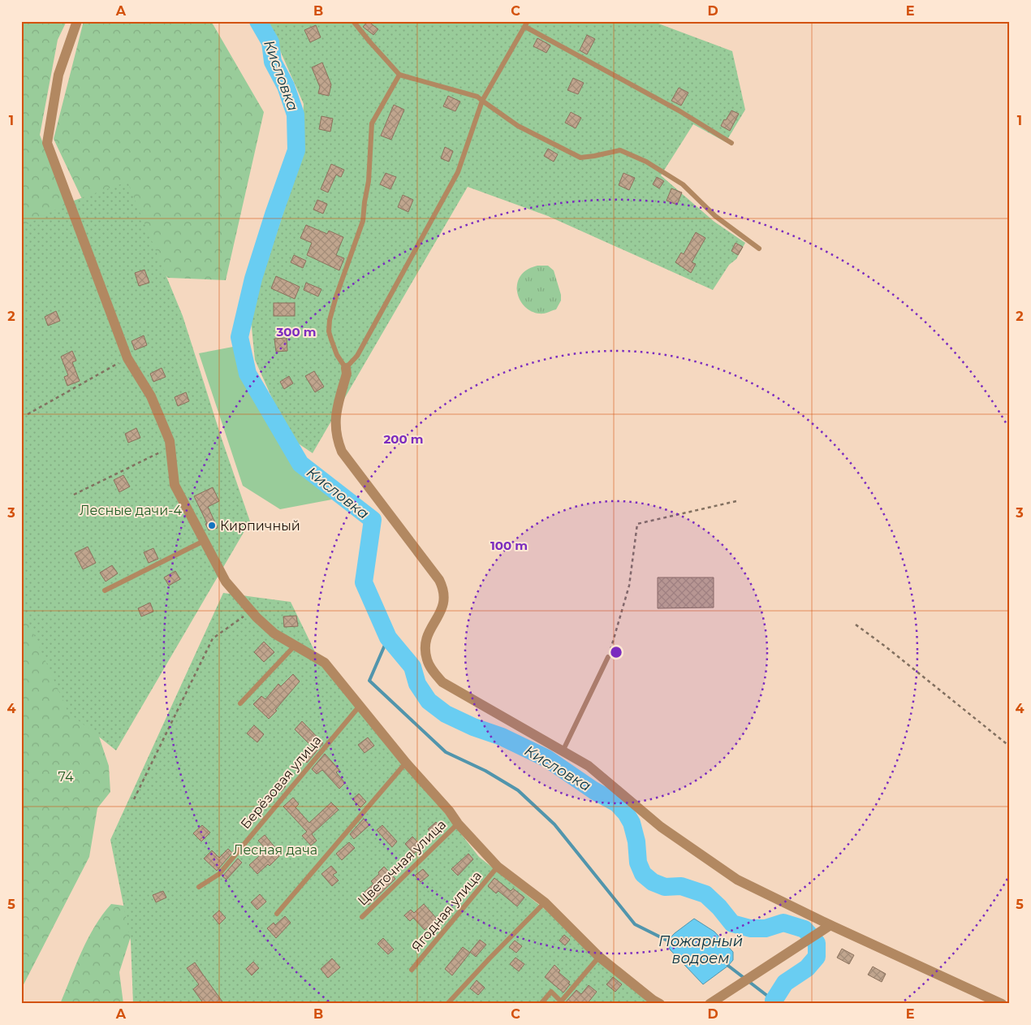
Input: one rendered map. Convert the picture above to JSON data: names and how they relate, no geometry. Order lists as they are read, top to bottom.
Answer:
{
  "streets": {
    "lane": ["Берёзовая улица", "Цветочная улица", "Ягодная улица"]
  },
  "water": ["Кисловка", "Пожарный водоем"],
  "parks": ["Лесные дачи-4", "74", "Лесная дача"],
  "places": ["Кирпичный"],
  "grid": {
    "columns": [
      "A",
      "B",
      "C",
      "D",
      "E"
    ],
    "rows": [
      "1",
      "2",
      "3",
      "4",
      "5"
    ]
  },
  "rings": ["300 m", "200 m", "100 m"]
}
